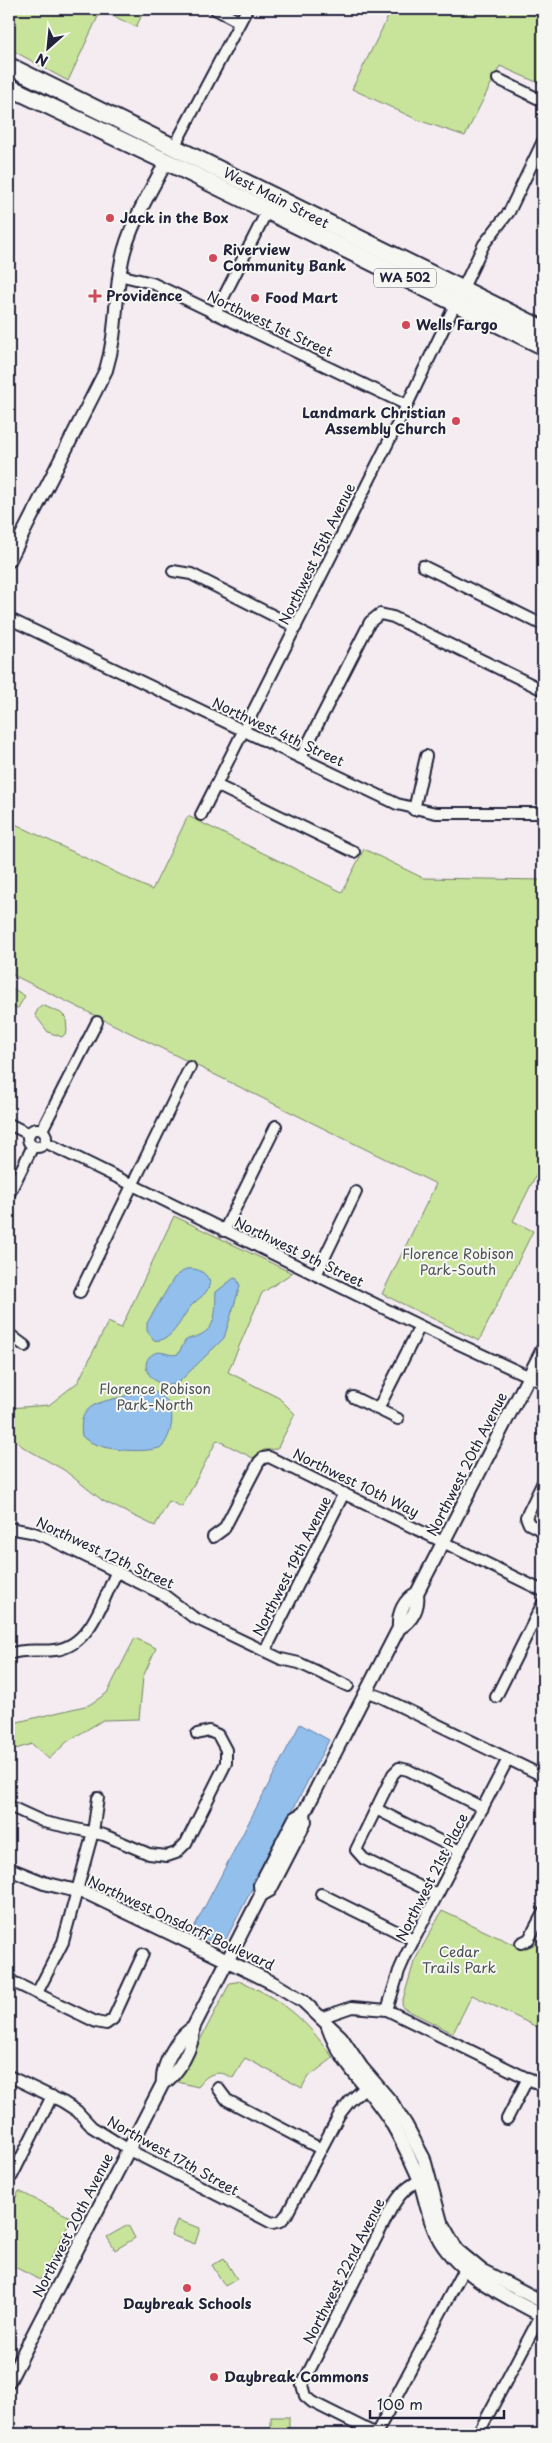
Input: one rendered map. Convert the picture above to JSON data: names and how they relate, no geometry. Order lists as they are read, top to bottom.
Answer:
{
  "streets": {
    "highway": ["West Main Street", "WA 502"],
    "street": [
      "Northwest 1st Street",
      "Northwest 15th Avenue",
      "Northwest 4th Street",
      "Northwest 9th Street",
      "Northwest 20th Avenue",
      "Northwest 10th Way",
      "Northwest 12th Street",
      "Northwest 19th Avenue",
      "Northwest 21st Place",
      "Northwest Onsdorff Boulevard",
      "Northwest 17th Street",
      "Northwest 22nd Avenue"
    ]
  },
  "crossings": [
    ["West Main Street", "Northwest 15th Avenue"],
    ["Northwest 1st Street", "Northwest 15th Avenue"],
    ["Northwest 15th Avenue", "Northwest 4th Street"],
    ["Northwest 9th Street", "Northwest 20th Avenue"],
    ["Northwest 20th Avenue", "Northwest 10th Way"],
    ["Northwest 20th Avenue", "Northwest Onsdorff Boulevard"],
    ["Northwest 20th Avenue", "Northwest 17th Street"],
    ["Northwest 10th Way", "Northwest 19th Avenue"],
    ["Northwest 12th Street", "Northwest 19th Avenue"],
    ["Northwest Onsdorff Boulevard", "Northwest 22nd Avenue"]
  ],
  "parks": ["Florence Robison Park-South", "Florence Robison Park-North", "Cedar Trails Park"],
  "places": {
    "other": [
      "Jack in the Box",
      "Riverview Community Bank",
      "Food Mart",
      "Wells Fargo",
      "Landmark Christian Assembly Church",
      "Daybreak Schools",
      "Daybreak Commons"
    ],
    "health": ["Providence"]
  },
  "scale_bar": "100 m",
  "north": "bottom left"
}
